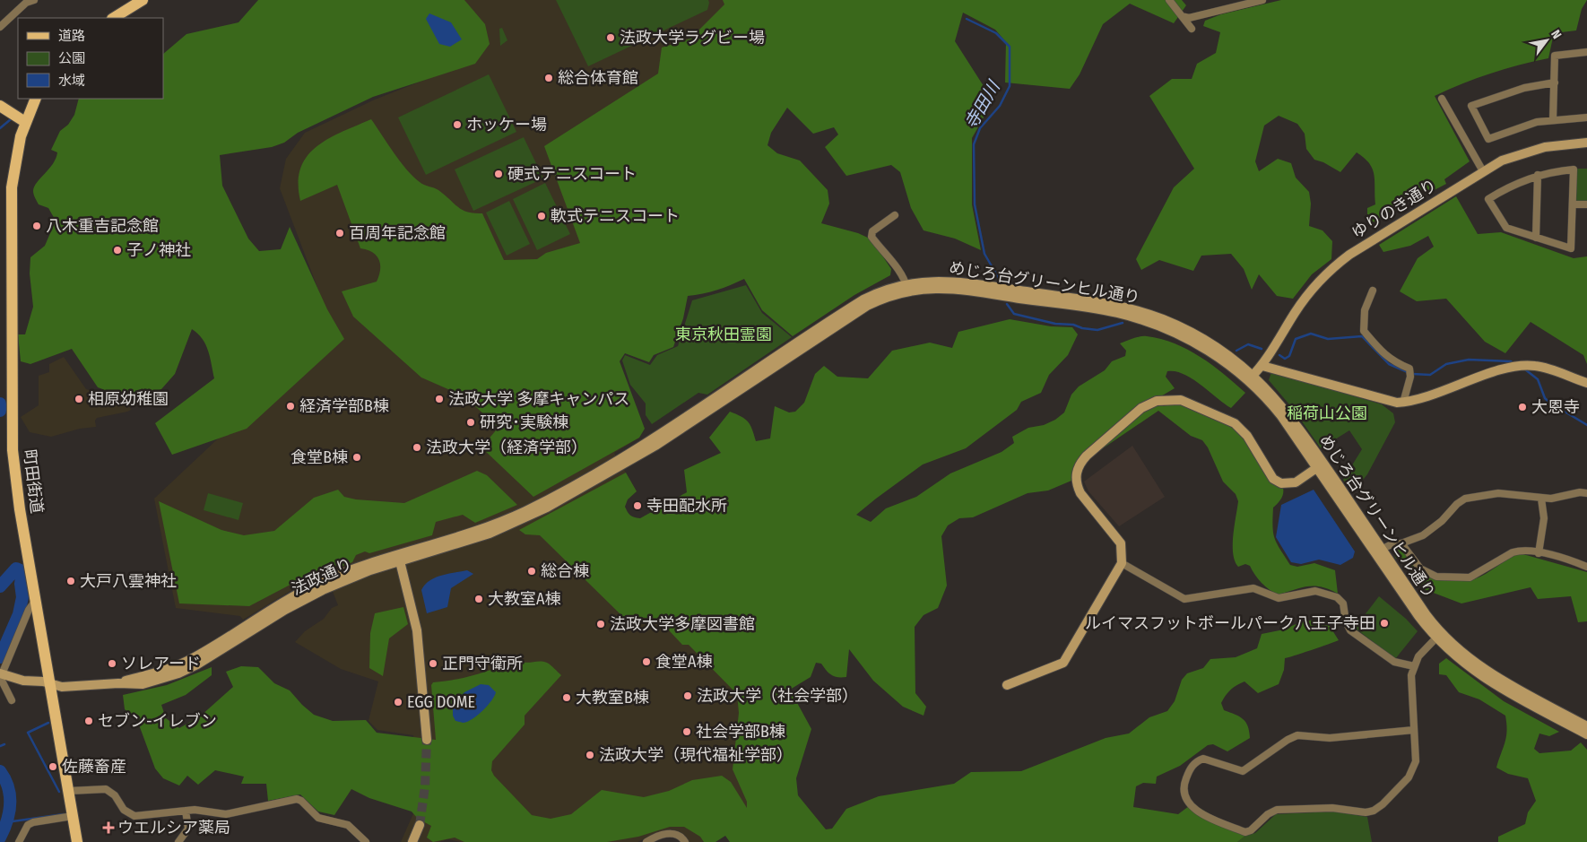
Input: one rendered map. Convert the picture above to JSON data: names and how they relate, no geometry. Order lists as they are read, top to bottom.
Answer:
{
  "streets": {
    "main road": ["町田街道"],
    "street": ["ゆりのき通り", "めじろ台グリーンヒル通り", "法政通り"]
  },
  "crossings": [
    ["ゆりのき通り", "めじろ台グリーンヒル通り"],
    ["めじろ台グリーンヒル通り", "法政通り"],
    ["町田街道", "法政通り"]
  ],
  "water": ["寺田川"],
  "parks": ["東京秋田霊園", "稲荷山公園"],
  "places": {
    "other": [
      "法政大学ラグビー場",
      "総合体育館",
      "ホッケー場",
      "硬式テニスコート",
      "軟式テニスコート",
      "八木重吉記念館",
      "百周年記念館",
      "子ノ神社",
      "相原幼稚園",
      "法政大学 多摩キャンパス",
      "経済学部B棟",
      "大恩寺",
      "研究･実験棟",
      "法政大学（経済学部）",
      "食堂B棟",
      "寺田配水所",
      "総合棟",
      "大戸八雲神社",
      "大教室A棟",
      "ルイマスフットボールパーク八王子寺田",
      "法政大学多摩図書館",
      "食堂A棟",
      "ソレアード",
      "正門守衛所",
      "法政大学（社会学部）",
      "大教室B棟",
      "EGG DOME",
      "セブン-イレブン",
      "社会学部B棟",
      "法政大学（現代福祉学部）",
      "佐藤畜産"
    ],
    "health": ["ウエルシア薬局"]
  },
  "legend": ["道路", "公園", "水域"],
  "north": "top right"
}
